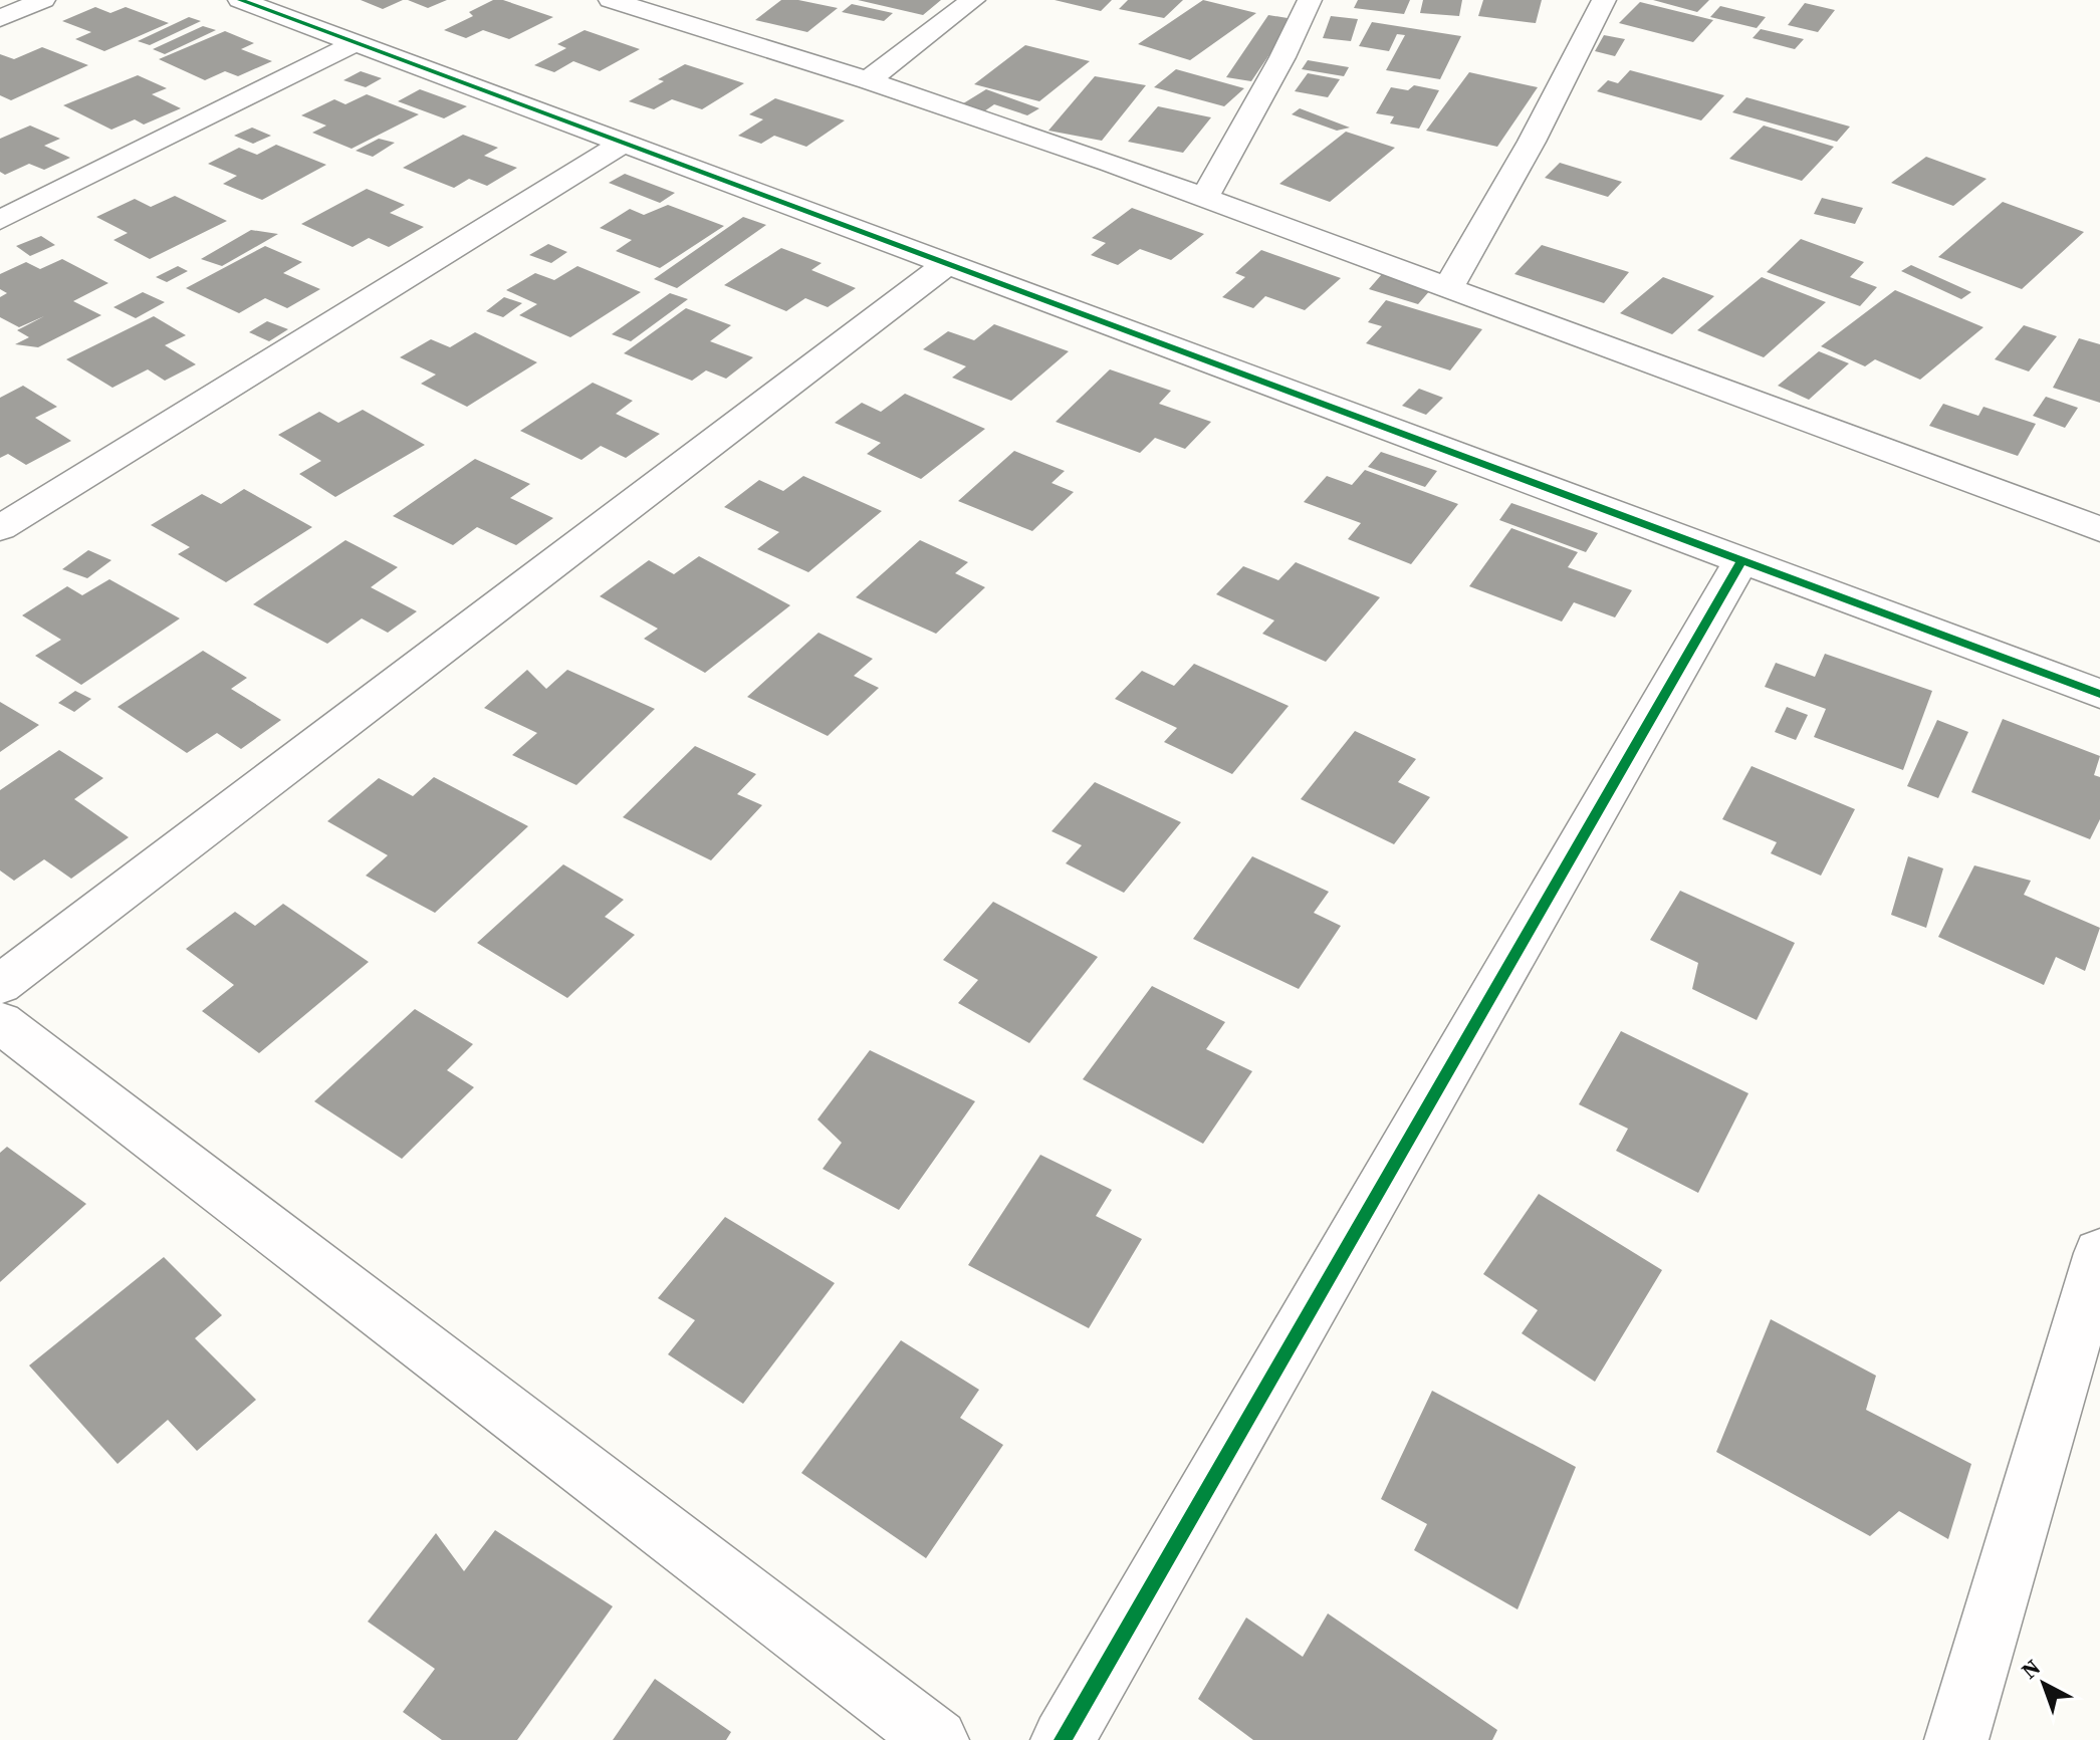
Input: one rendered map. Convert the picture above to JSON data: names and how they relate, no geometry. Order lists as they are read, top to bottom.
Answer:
{
  "north": "top left"
}
